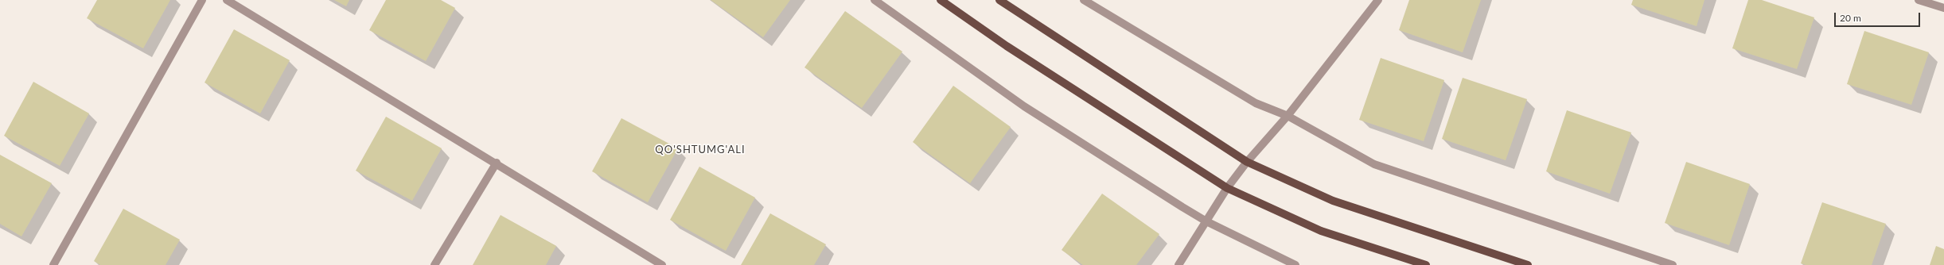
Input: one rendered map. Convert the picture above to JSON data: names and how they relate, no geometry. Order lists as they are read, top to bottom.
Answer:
{
  "districts": ["QO'SHTUMG'ALI"],
  "scale_bar": "20 m"
}
